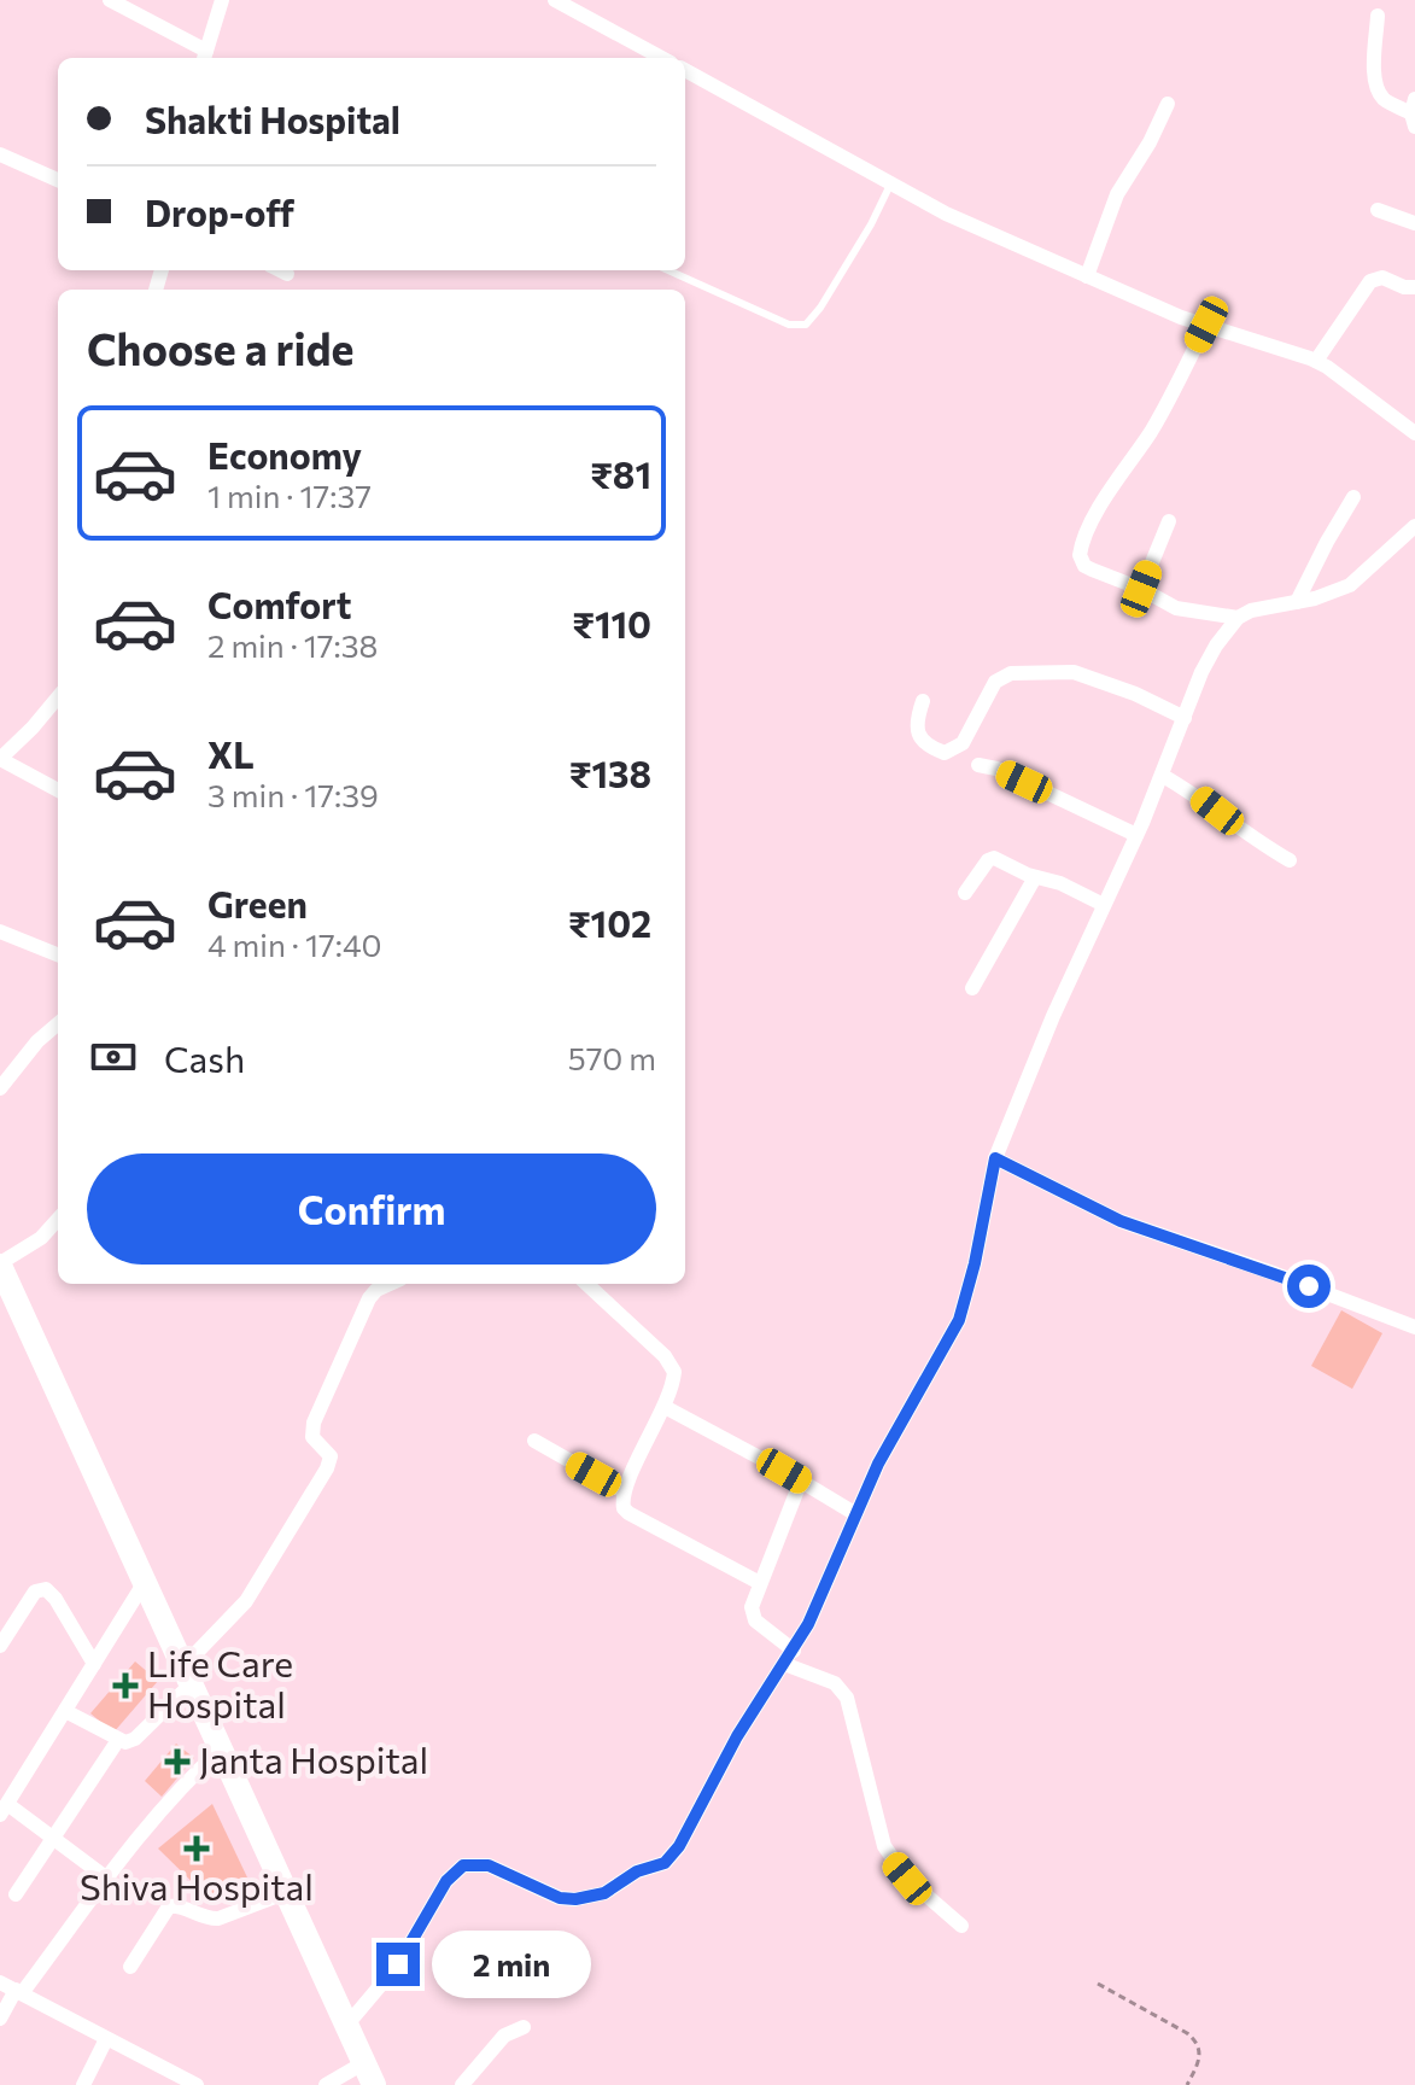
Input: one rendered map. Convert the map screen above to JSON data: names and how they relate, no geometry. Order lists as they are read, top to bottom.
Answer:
{
  "places": {
    "health": ["Life Care Hospital", "Janta Hospital", "Shiva Hospital"]
  },
  "page": {
    "banner": ["Shakti Hospital", "Drop-off"],
    "heading": "Choose a ride",
    "list": [
      {
        "name": "Economy",
        "note": "1 min · 17:37",
        "value": "₹81"
      },
      {
        "name": "Comfort",
        "note": "2 min · 17:38",
        "value": "₹110"
      },
      {
        "name": "XL",
        "note": "3 min · 17:39",
        "value": "₹138"
      },
      {
        "name": "Green",
        "note": "4 min · 17:40",
        "value": "₹102"
      }
    ],
    "pay": ["Cash", "570 m"],
    "buttons": "Confirm",
    "bubble": "2 min"
  }
}
